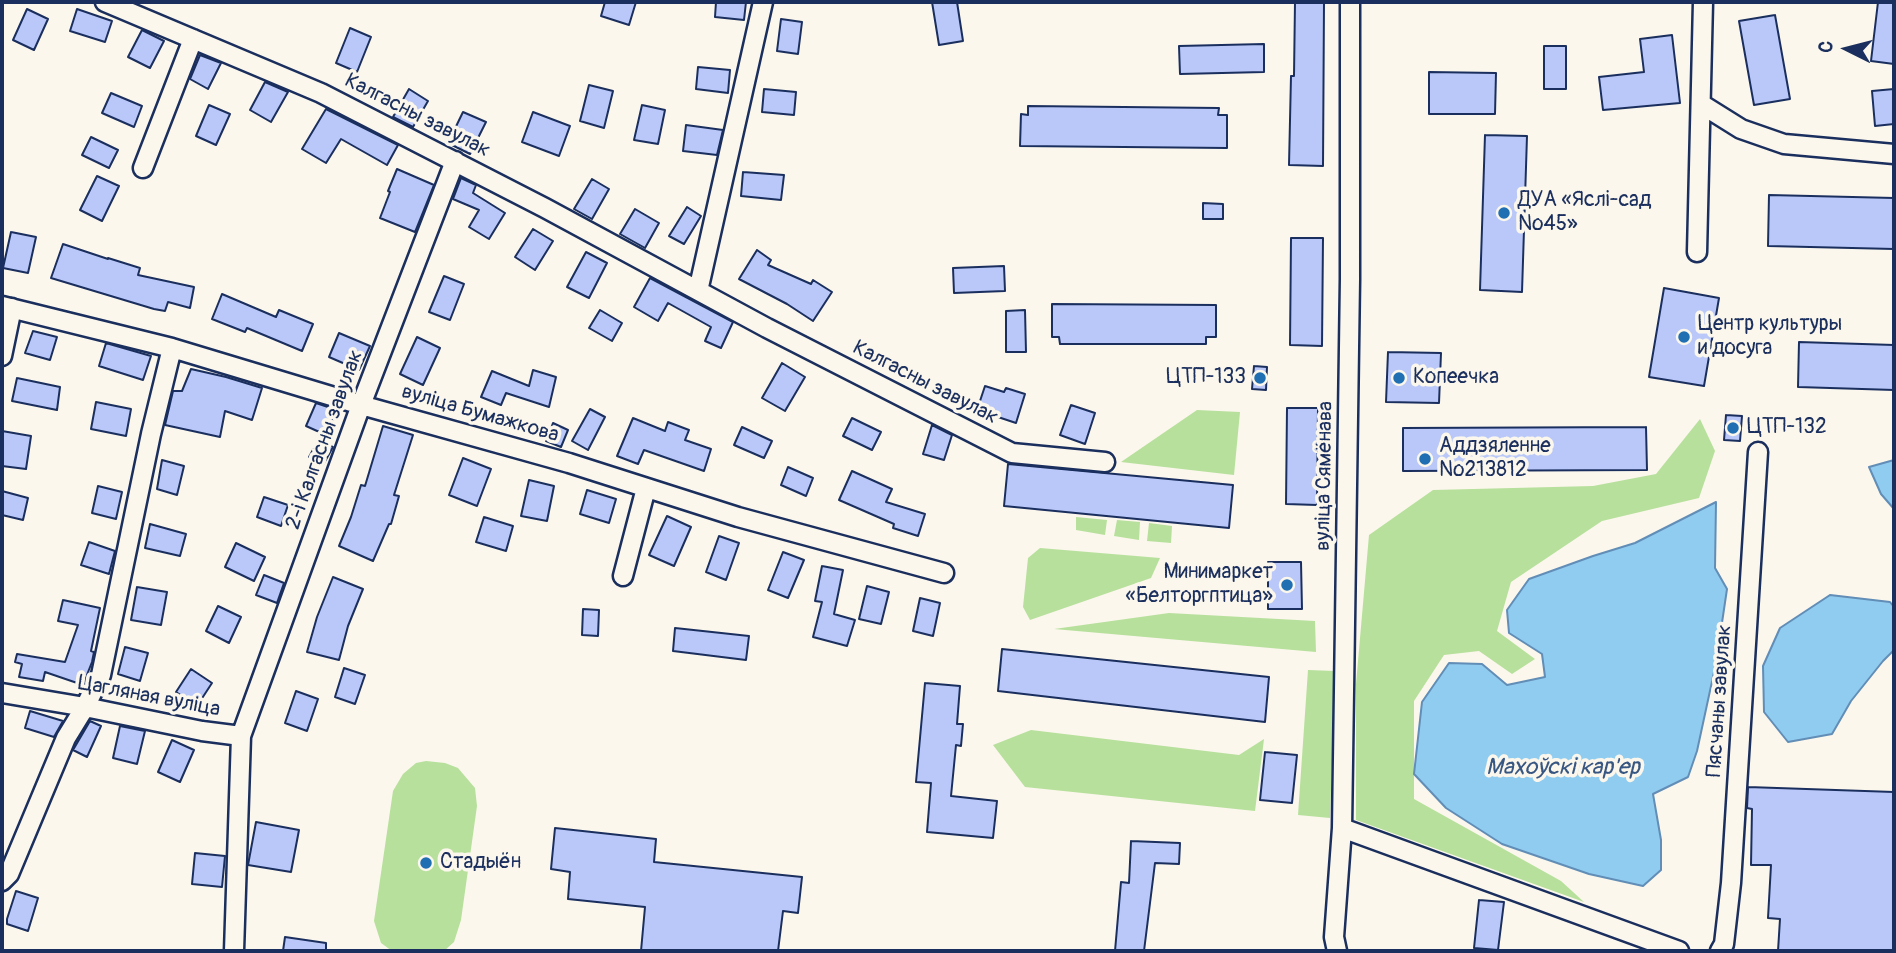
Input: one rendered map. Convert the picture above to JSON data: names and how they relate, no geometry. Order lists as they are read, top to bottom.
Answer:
{
  "streets": {
    "street": [
      "Калгасны завулак",
      "вуліца Бумажкова",
      "2-і Калгасны завулак",
      "вуліца Сямёнава",
      "Цагляная вуліца",
      "Пясчаны завулак"
    ]
  },
  "crossings": [
    ["Калгасны завулак", "2-і Калгасны завулак"],
    ["вуліца Бумажкова", "2-і Калгасны завулак"],
    ["2-і Калгасны завулак", "Цагляная вуліца"]
  ],
  "water": ["Махоўскі кар'ер"],
  "places": [
    "ДУА «Яслі-сад №45»",
    "Центр культуры и досуга",
    "ЦТП-133",
    "Копеечка",
    "ЦТП-132",
    "Аддзяленне №213812",
    "Минимаркет «Белторгптица»",
    "Стадыён"
  ],
  "north": "left"
}
